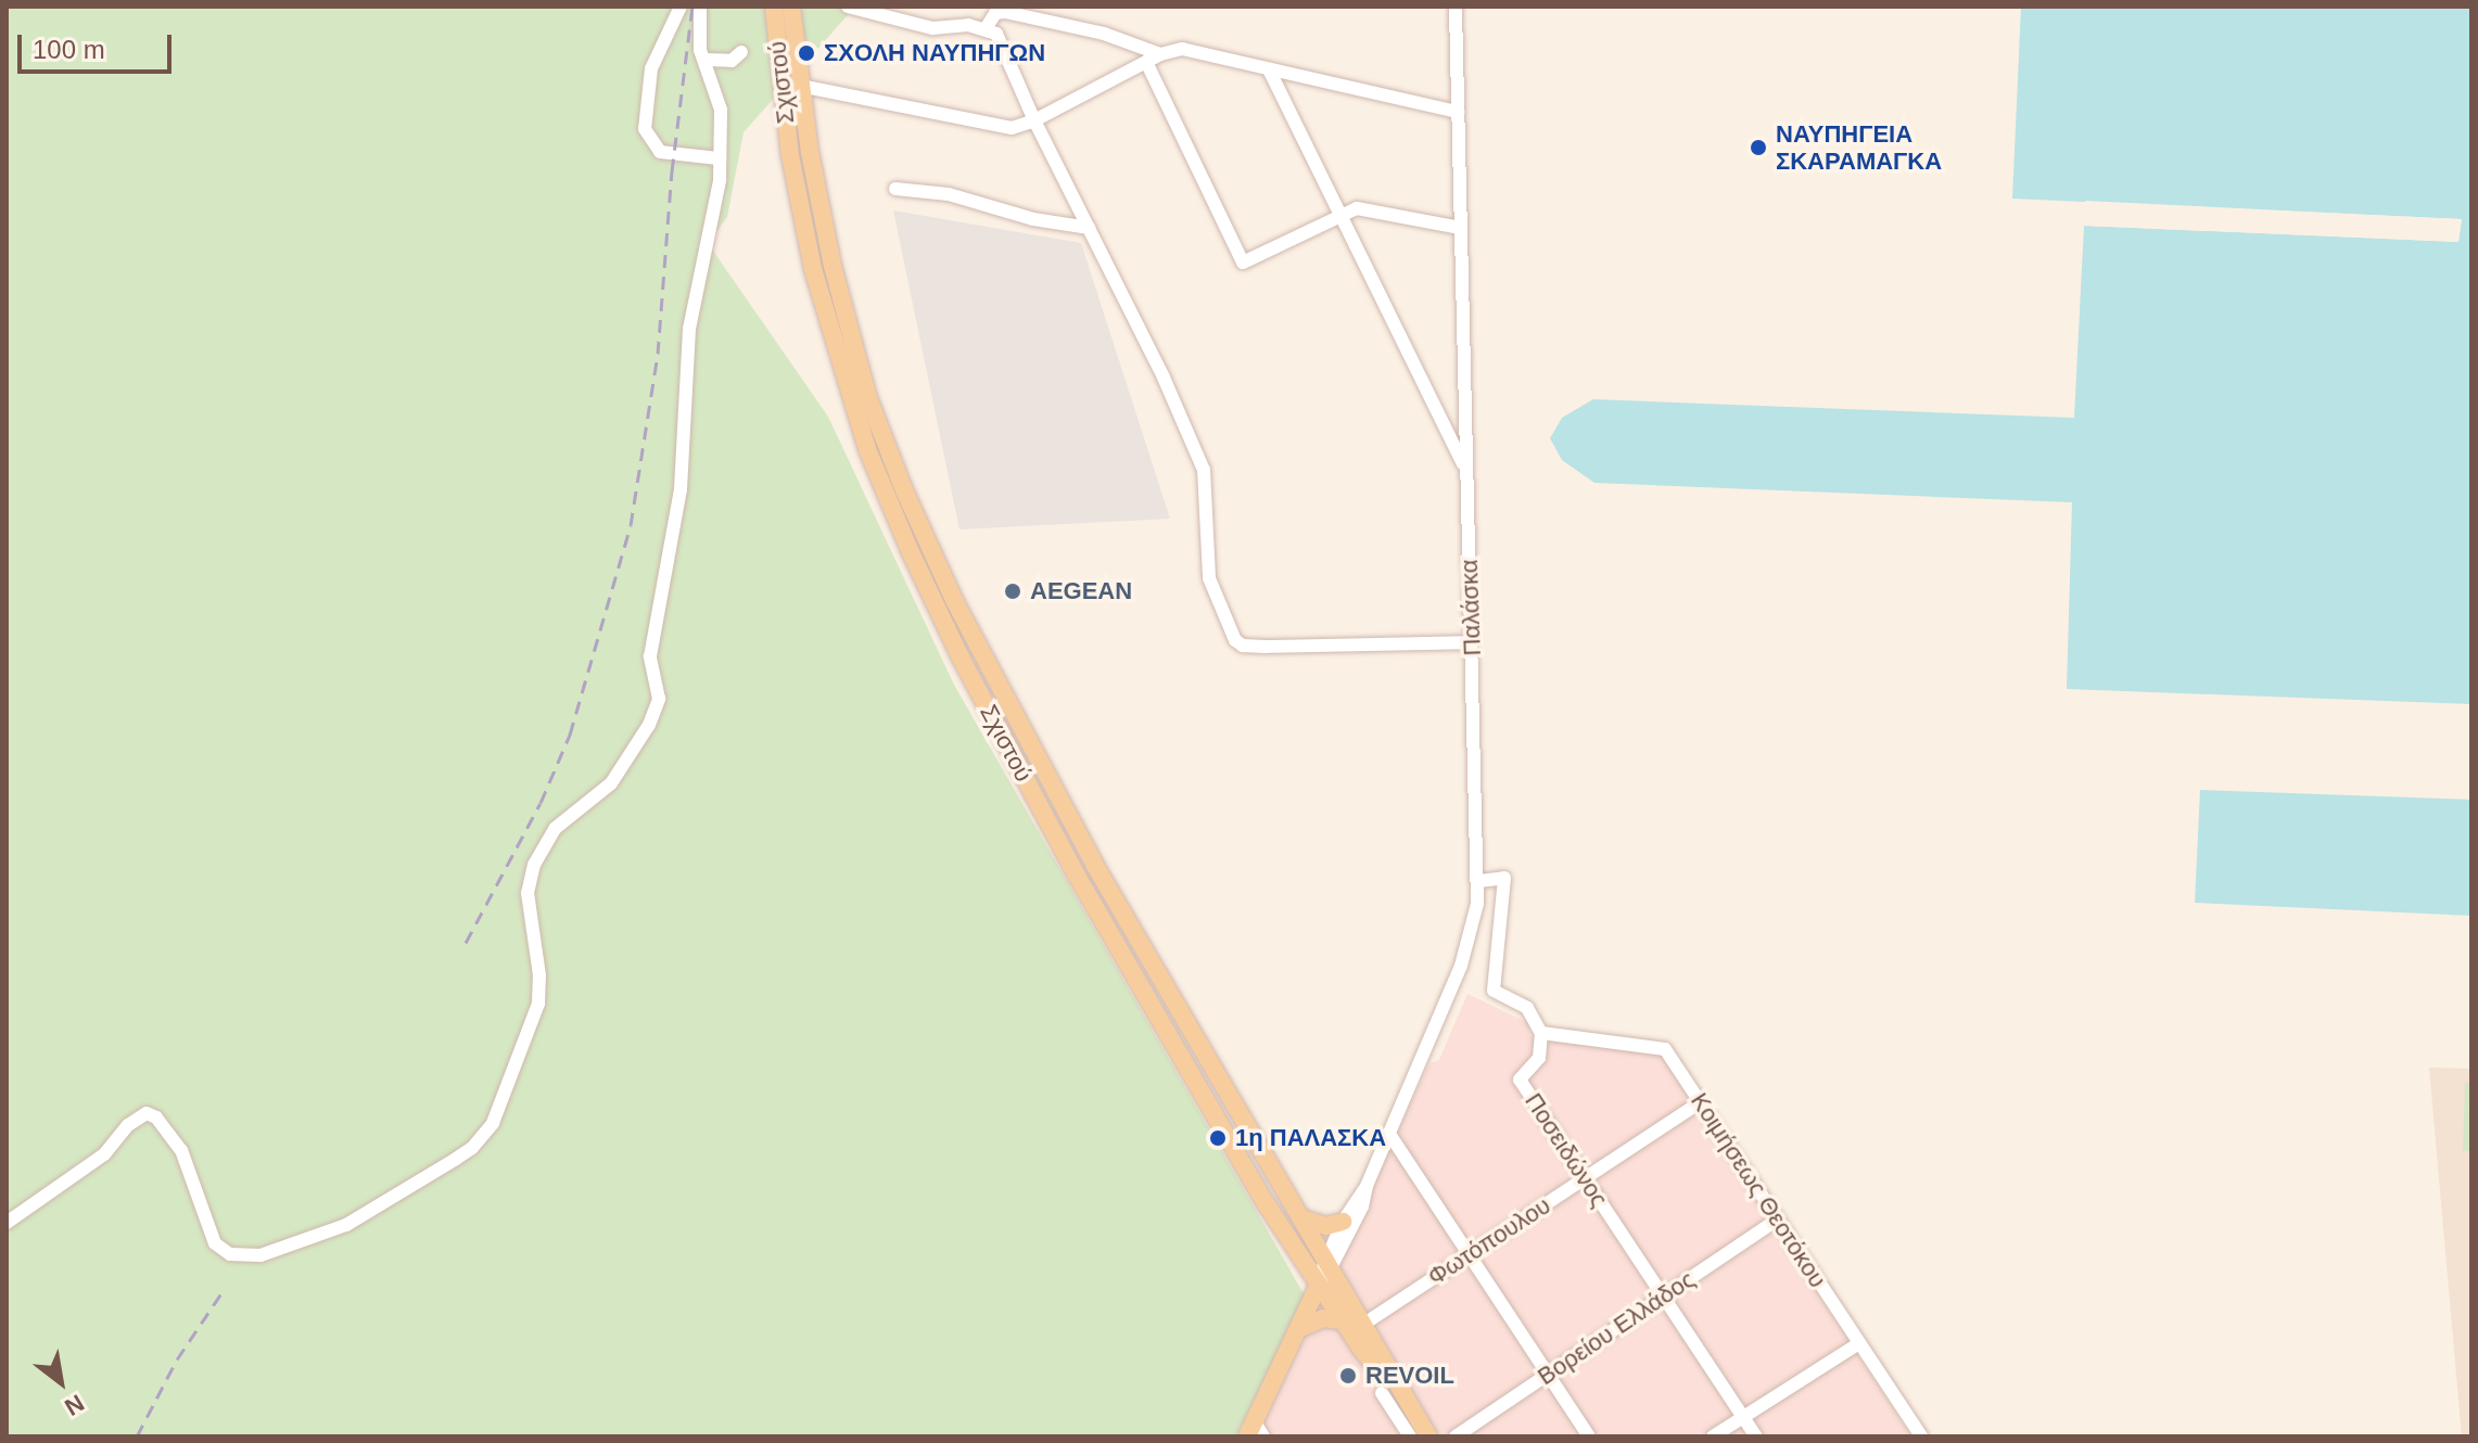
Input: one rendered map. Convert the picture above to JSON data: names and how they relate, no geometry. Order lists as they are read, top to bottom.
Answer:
{
  "streets": {
    "main road": ["Σχιστού"],
    "street": [
      "Παλάσκα",
      "Ποσειδώνος",
      "Κοιμήσεως Θεοτόκου",
      "Φωτόπουλου",
      "Βορείου Ελλάδος"
    ]
  },
  "crossings": [
    ["Σχιστού", "Παλάσκα"],
    ["Σχιστού", "Φωτόπουλου"],
    ["Ποσειδώνος", "Κοιμήσεως Θεοτόκου"],
    ["Ποσειδώνος", "Φωτόπουλου"],
    ["Ποσειδώνος", "Βορείου Ελλάδος"],
    ["Κοιμήσεως Θεοτόκου", "Φωτόπουλου"],
    ["Κοιμήσεως Θεοτόκου", "Βορείου Ελλάδος"]
  ],
  "places": [
    "ΣΧΟΛΗ ΝΑΥΠΗΓΩΝ",
    "ΝΑΥΠΗΓΕΙΑ ΣΚΑΡΑΜΑΓΚΑ",
    "AEGEAN",
    "1η ΠΑΛΑΣΚΑ",
    "REVOIL"
  ],
  "scale_bar": "100 m",
  "north": "bottom right"
}
